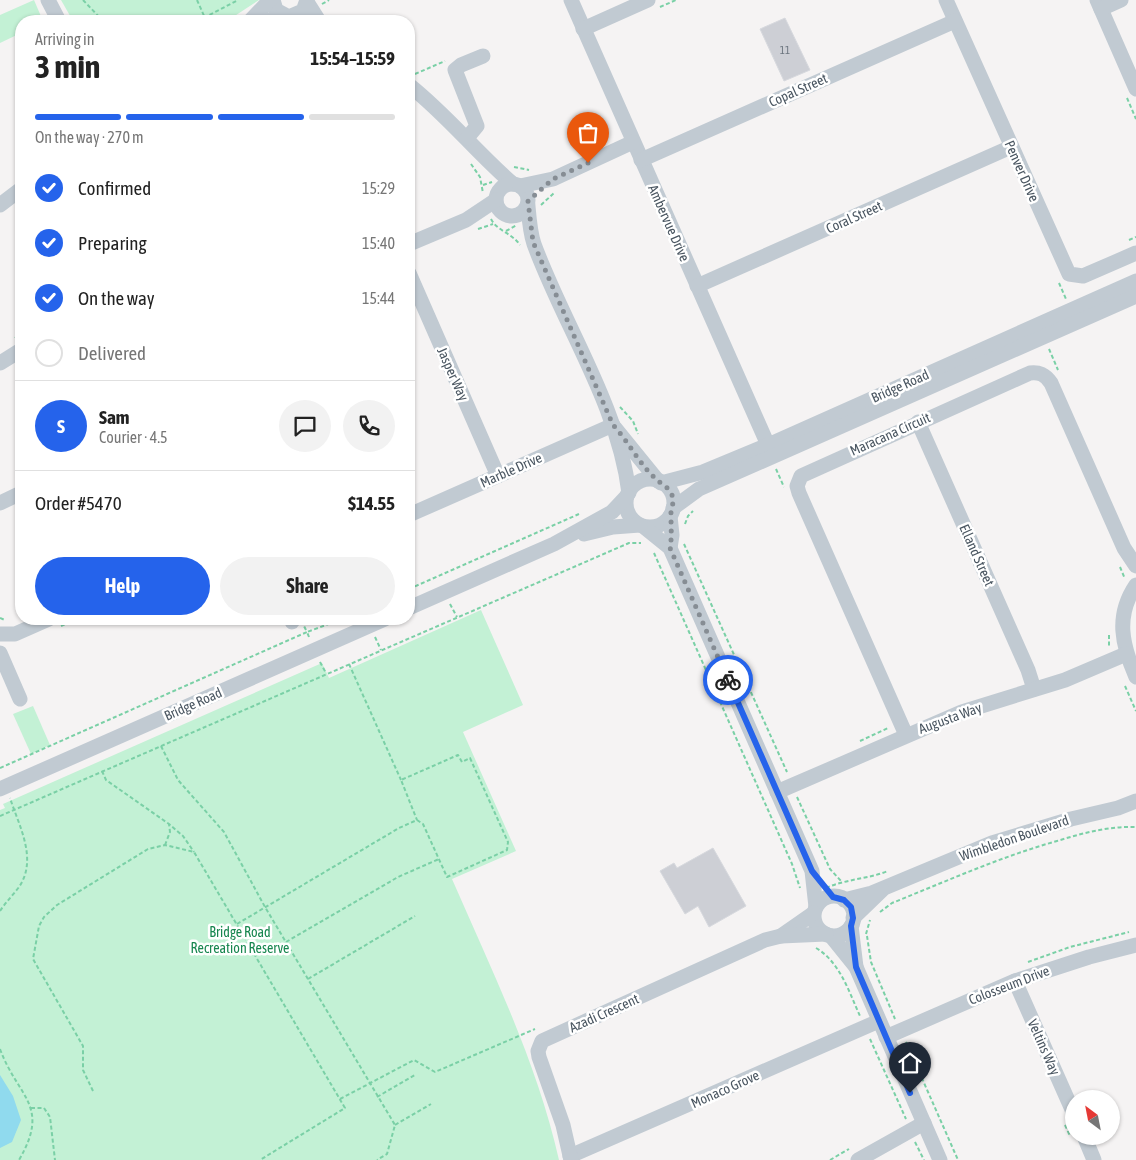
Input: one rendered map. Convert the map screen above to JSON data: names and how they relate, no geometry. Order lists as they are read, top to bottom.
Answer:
{
  "streets": {
    "street": [
      "Copal Street",
      "Penver Drive",
      "Coral Street",
      "Ambervue Drive",
      "Jasper Way",
      "Bridge Road",
      "Maracana Circuit",
      "Marble Drive",
      "Elland Street",
      "Augusta Way",
      "Wimbledon Boulevard",
      "Colosseum Drive",
      "Azadi Crescent",
      "Veltins Way",
      "Monaco Grove"
    ]
  },
  "crossings": [
    ["Copal Street", "Penver Drive"],
    ["Copal Street", "Ambervue Drive"],
    ["Penver Drive", "Coral Street"],
    ["Coral Street", "Ambervue Drive"],
    ["Ambervue Drive", "Bridge Road"],
    ["Jasper Way", "Marble Drive"],
    ["Maracana Circuit", "Elland Street"],
    ["Maracana Circuit", "Augusta Way"],
    ["Elland Street", "Augusta Way"],
    ["Wimbledon Boulevard", "Azadi Crescent"],
    ["Colosseum Drive", "Veltins Way"],
    ["Azadi Crescent", "Monaco Grove"]
  ],
  "parks": ["Bridge Road Recreation Reserve"],
  "house_numbers": ["11"],
  "north": "top left",
  "page": {
    "heading": ["3 min", "Arriving in", "15:54–15:59"],
    "panel": [
      "Sam",
      "Courier · 4.5",
      "Order #5470",
      "$14.55"
    ],
    "bar": "On the way · 270 m",
    "list": [
      ["Confirmed", "15:29"],
      ["Preparing", "15:40"],
      ["On the way", "15:44"],
      "Delivered"
    ],
    "round": "S",
    "buttons": ["Help", "Share"]
  }
}
